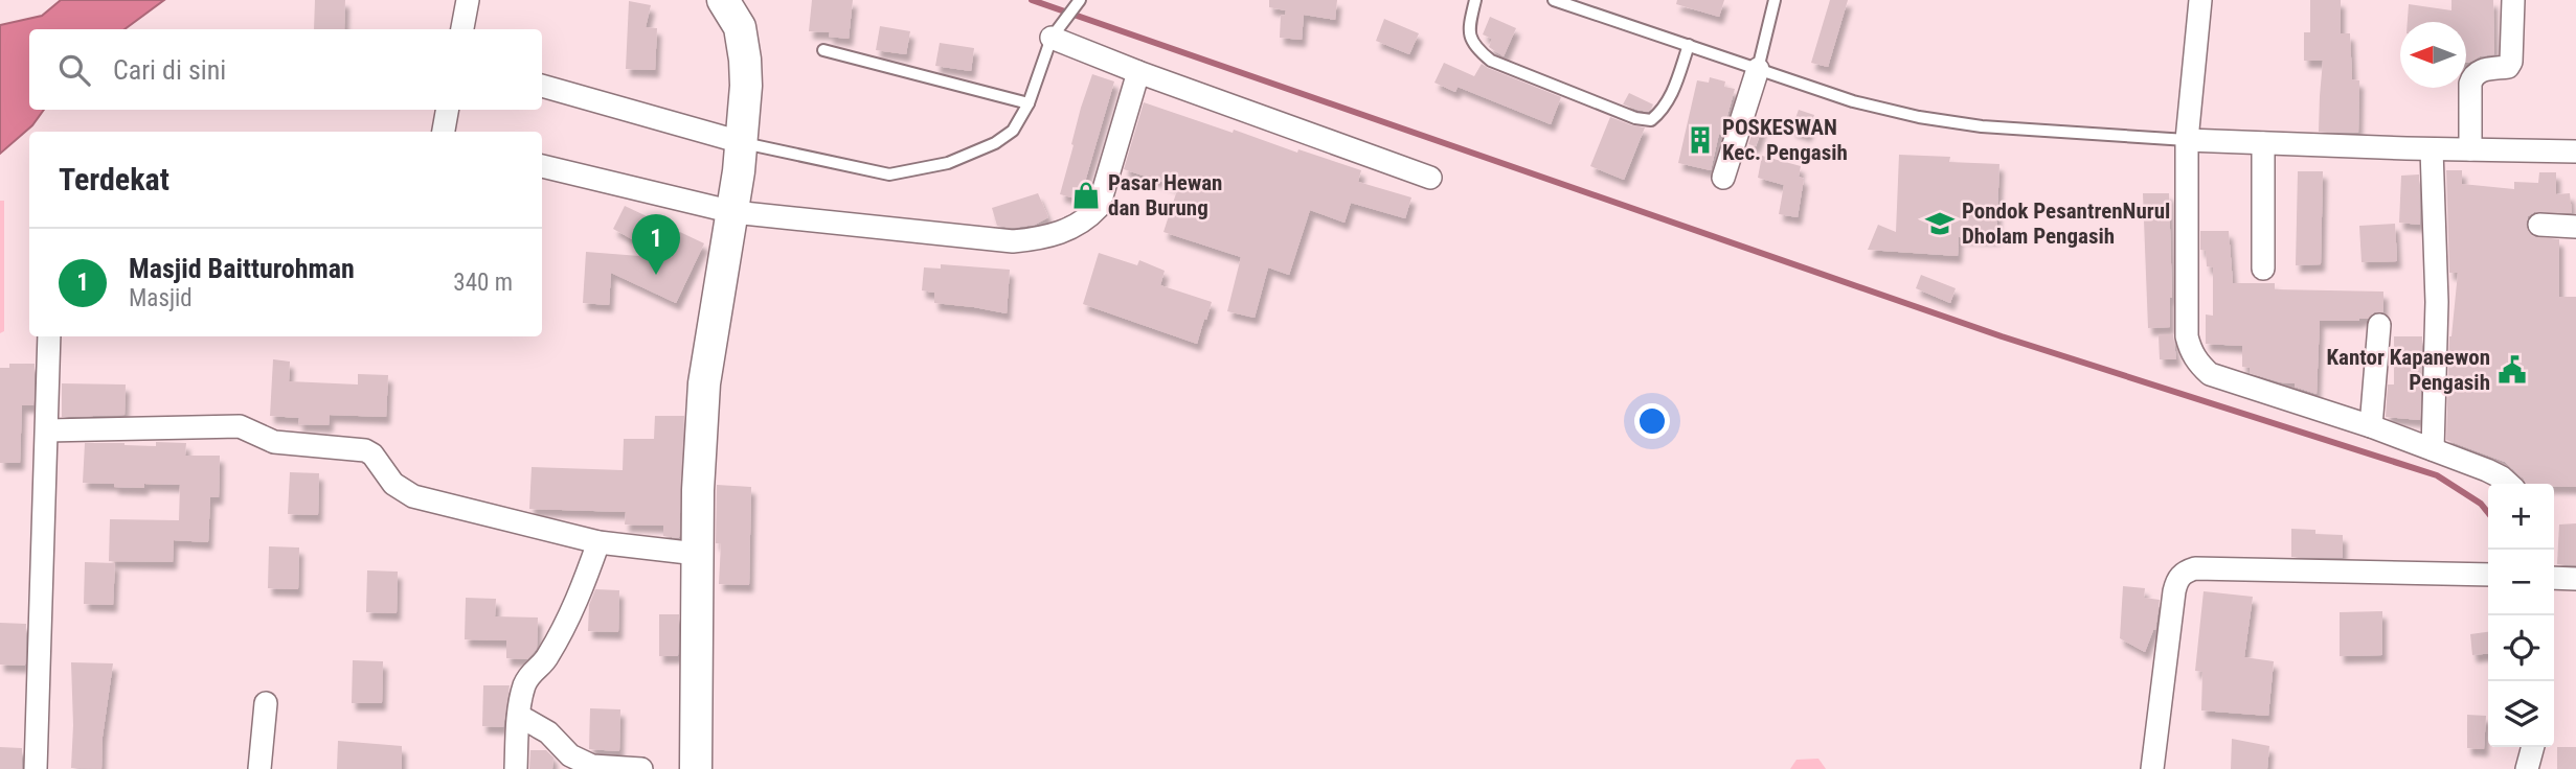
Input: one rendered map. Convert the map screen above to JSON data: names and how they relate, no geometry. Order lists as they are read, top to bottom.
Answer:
{
  "places": {
    "building": ["POSKESWAN Kec. Pengasih"],
    "shop": ["Pasar Hewan dan Burung"],
    "school or university": ["Pondok PesantrenNurul Dholam Pengasih"],
    "public building": ["Kantor Kapanewon Pengasih"]
  },
  "north": "left",
  "page": {
    "search": "Cari di sini",
    "heading": "Terdekat",
    "pins": "1",
    "list": [
      {
        "mark": "1",
        "name": "Masjid Baitturohman",
        "note": "Masjid",
        "value": "340 m"
      }
    ],
    "map_buttons": ["+", "−"]
  }
}
